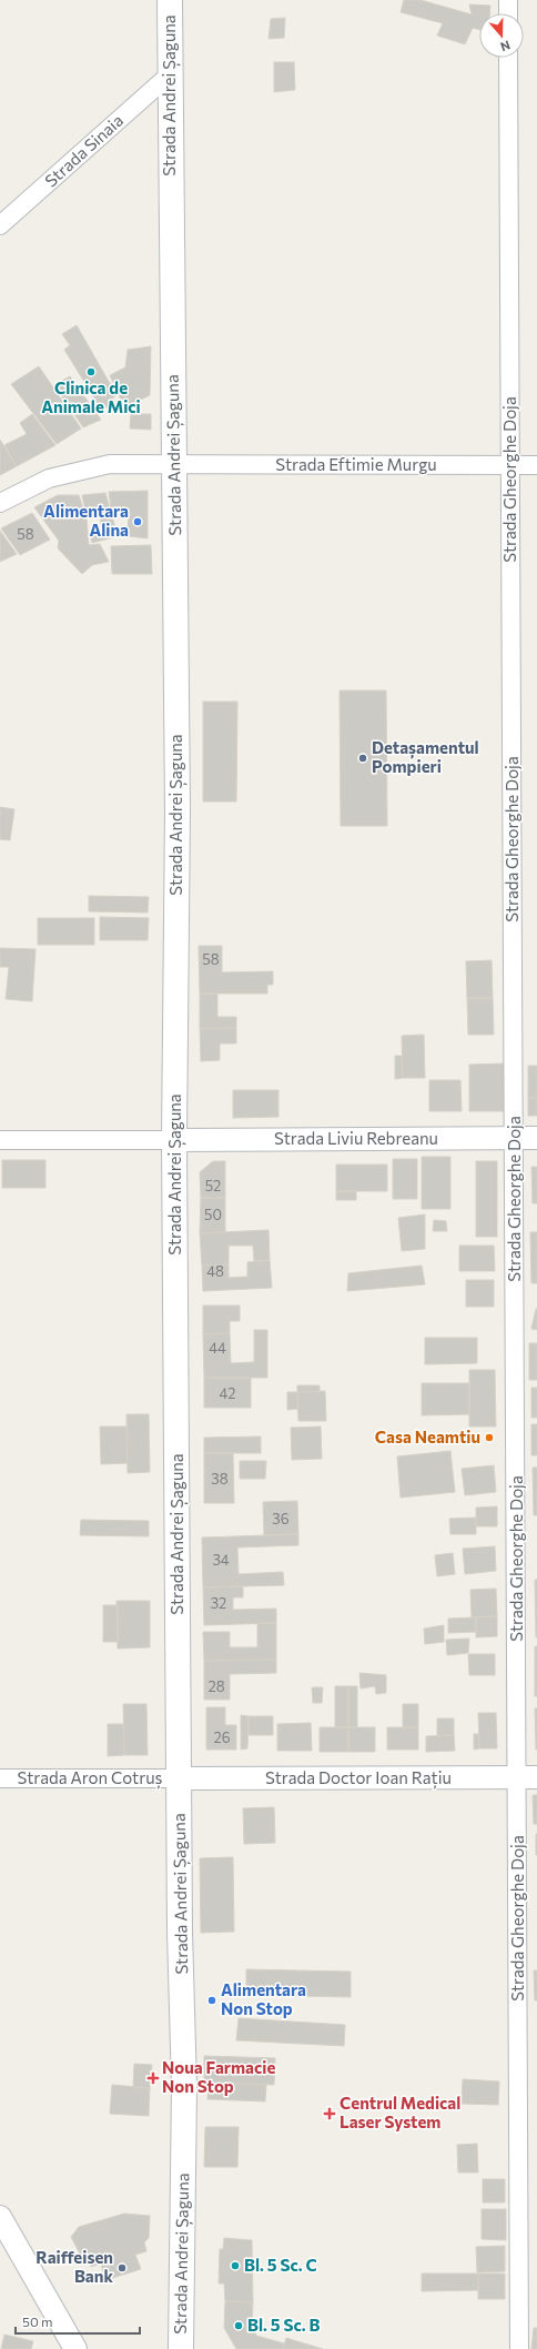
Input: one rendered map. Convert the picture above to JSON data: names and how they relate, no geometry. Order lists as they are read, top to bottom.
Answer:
{
  "streets": {
    "main road": ["Strada Andrei Șaguna"],
    "street": [
      "Strada Sinaia",
      "Strada Eftimie Murgu",
      "Strada Gheorghe Doja",
      "Strada Liviu Rebreanu",
      "Strada Aron Cotruș",
      "Strada Doctor Ioan Rațiu"
    ]
  },
  "crossings": [
    ["Strada Andrei Șaguna", "Strada Sinaia"],
    ["Strada Andrei Șaguna", "Strada Eftimie Murgu"],
    ["Strada Andrei Șaguna", "Strada Liviu Rebreanu"],
    ["Strada Andrei Șaguna", "Strada Aron Cotruș"],
    ["Strada Andrei Șaguna", "Strada Doctor Ioan Rațiu"],
    ["Strada Eftimie Murgu", "Strada Gheorghe Doja"],
    ["Strada Gheorghe Doja", "Strada Liviu Rebreanu"],
    ["Strada Gheorghe Doja", "Strada Doctor Ioan Rațiu"],
    ["Strada Aron Cotruș", "Strada Doctor Ioan Rațiu"]
  ],
  "places": {
    "other": [
      "Clinica de Animale Mici",
      "Alimentara Alina",
      "Detașamentul Pompieri",
      "Casa Neamtiu",
      "Alimentara Non Stop",
      "Bl. 5 Sc. C",
      "Raiffeisen Bank",
      "Bl. 5 Sc. B"
    ],
    "health": ["Noua Farmacie Non Stop", "Centrul Medical Laser System"]
  },
  "house_numbers": [
    "58",
    "58",
    "52",
    "50",
    "48",
    "44",
    "42",
    "38",
    "36",
    "34",
    "32",
    "28",
    "26"
  ],
  "scale_bar": "50 m",
  "north": "bottom"
}
